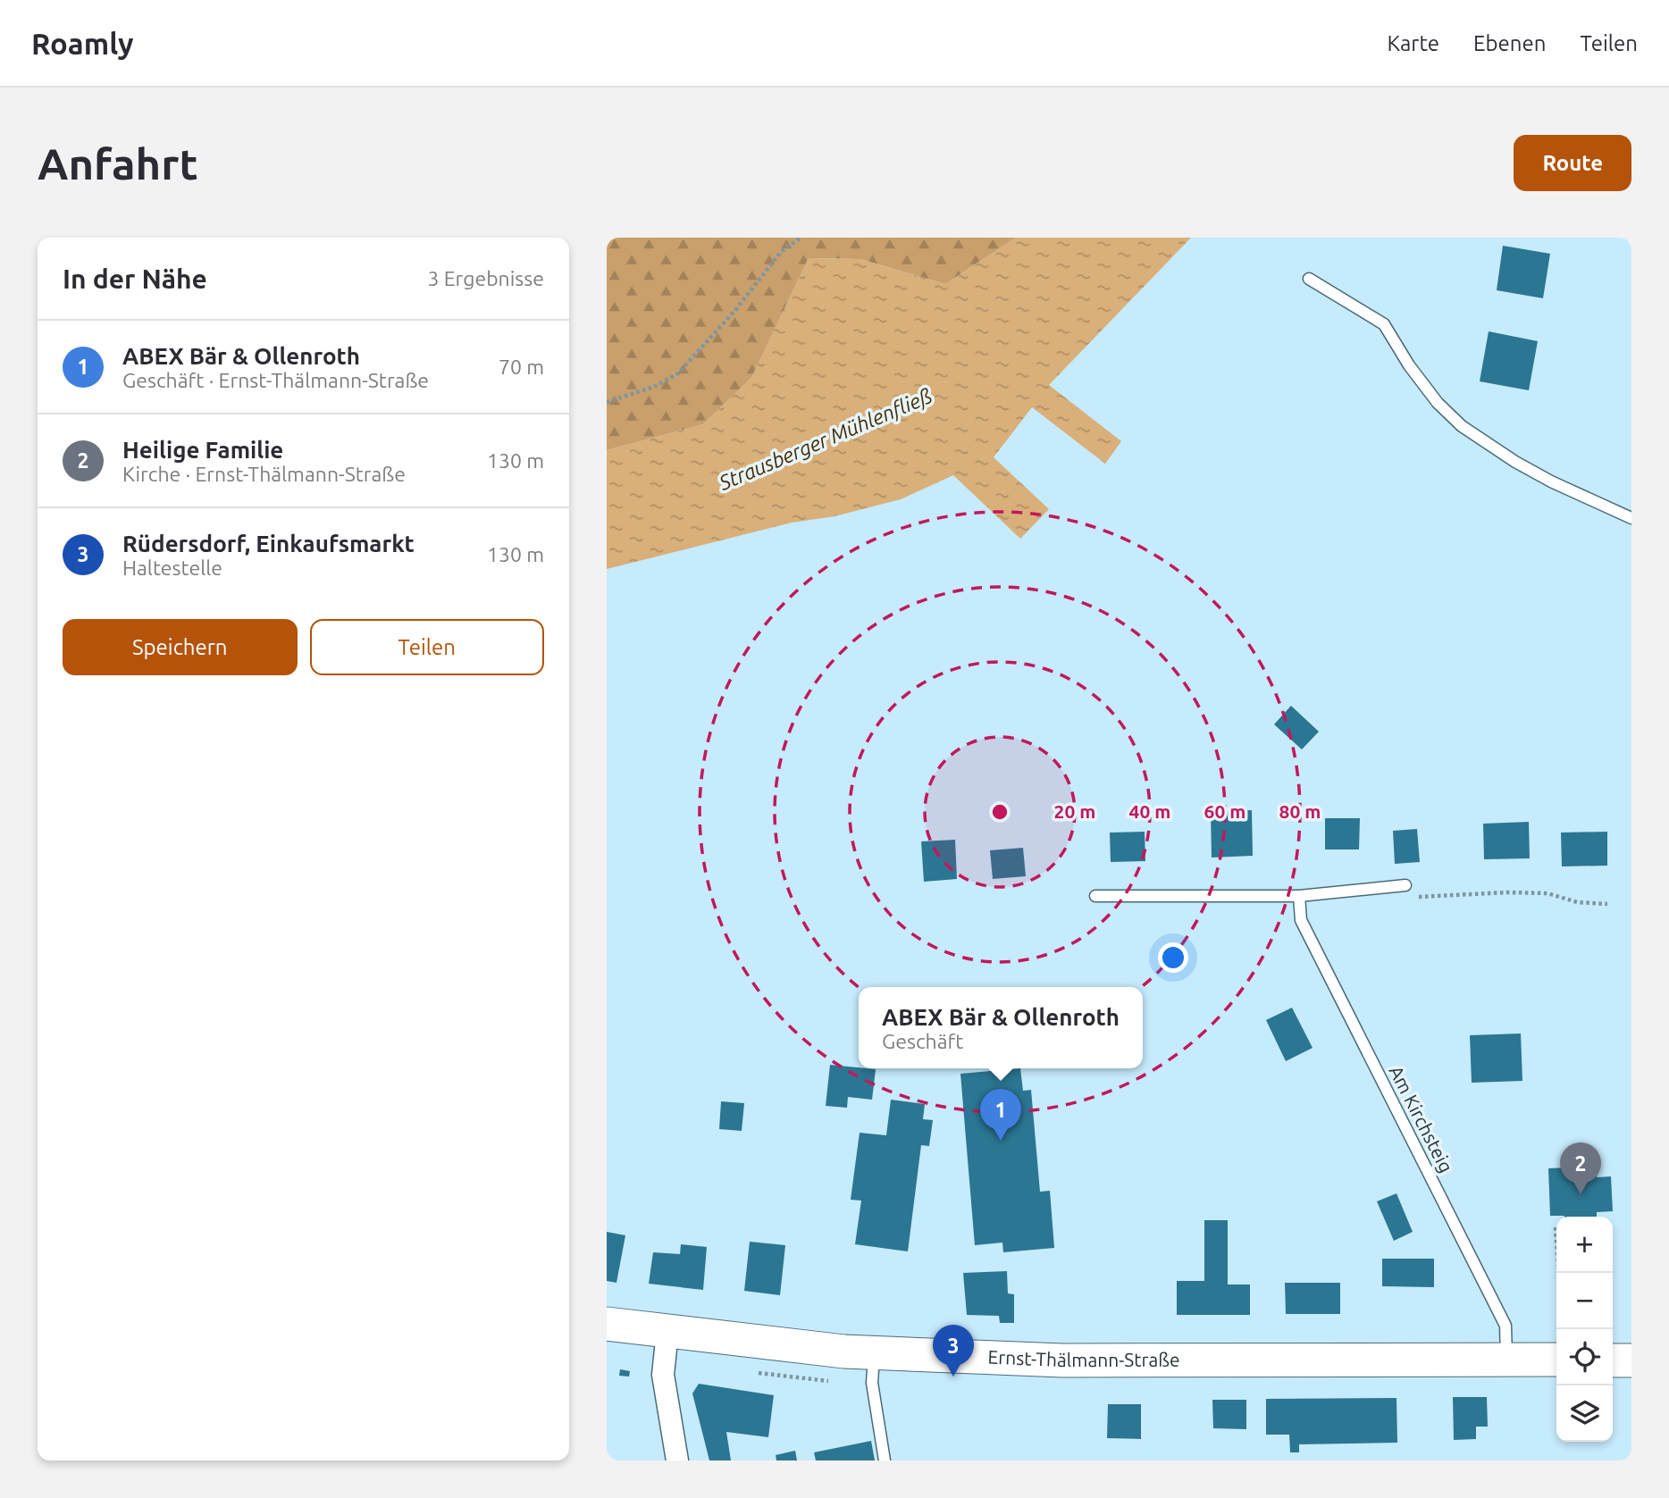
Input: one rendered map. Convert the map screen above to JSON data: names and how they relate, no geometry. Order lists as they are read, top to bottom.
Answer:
{
  "streets": {
    "main road": ["Ernst-Thälmann-Straße"],
    "lane": ["Am Kirchsteig"]
  },
  "crossings": [
    ["Am Kirchsteig", "Ernst-Thälmann-Straße"]
  ],
  "water": ["Strausberger Mühlenfließ"],
  "page": {
    "header": "Roamly",
    "nav": ["Karte", "Ebenen", "Teilen"],
    "buttons": [
      "Route",
      ["Speichern", "Teilen"]
    ],
    "title": "Anfahrt",
    "heading": ["In der Nähe", "3 Ergebnisse"],
    "list": [
      {
        "mark": "1",
        "name": "ABEX Bär & Ollenroth",
        "note": "Geschäft · Ernst-Thälmann-Straße",
        "value": "70 m"
      },
      {
        "mark": "2",
        "name": "Heilige Familie",
        "note": "Kirche · Ernst-Thälmann-Straße",
        "value": "130 m"
      },
      {
        "mark": "3",
        "name": "Rüdersdorf, Einkaufsmarkt",
        "note": "Haltestelle",
        "value": "130 m"
      }
    ],
    "popup": ["ABEX Bär & Ollenroth", "Geschäft"],
    "pins": ["1", "2", "3"],
    "map_buttons": ["+", "−"]
  },
  "rings": [
    "20 m",
    "40 m",
    "60 m",
    "80 m"
  ]
}
